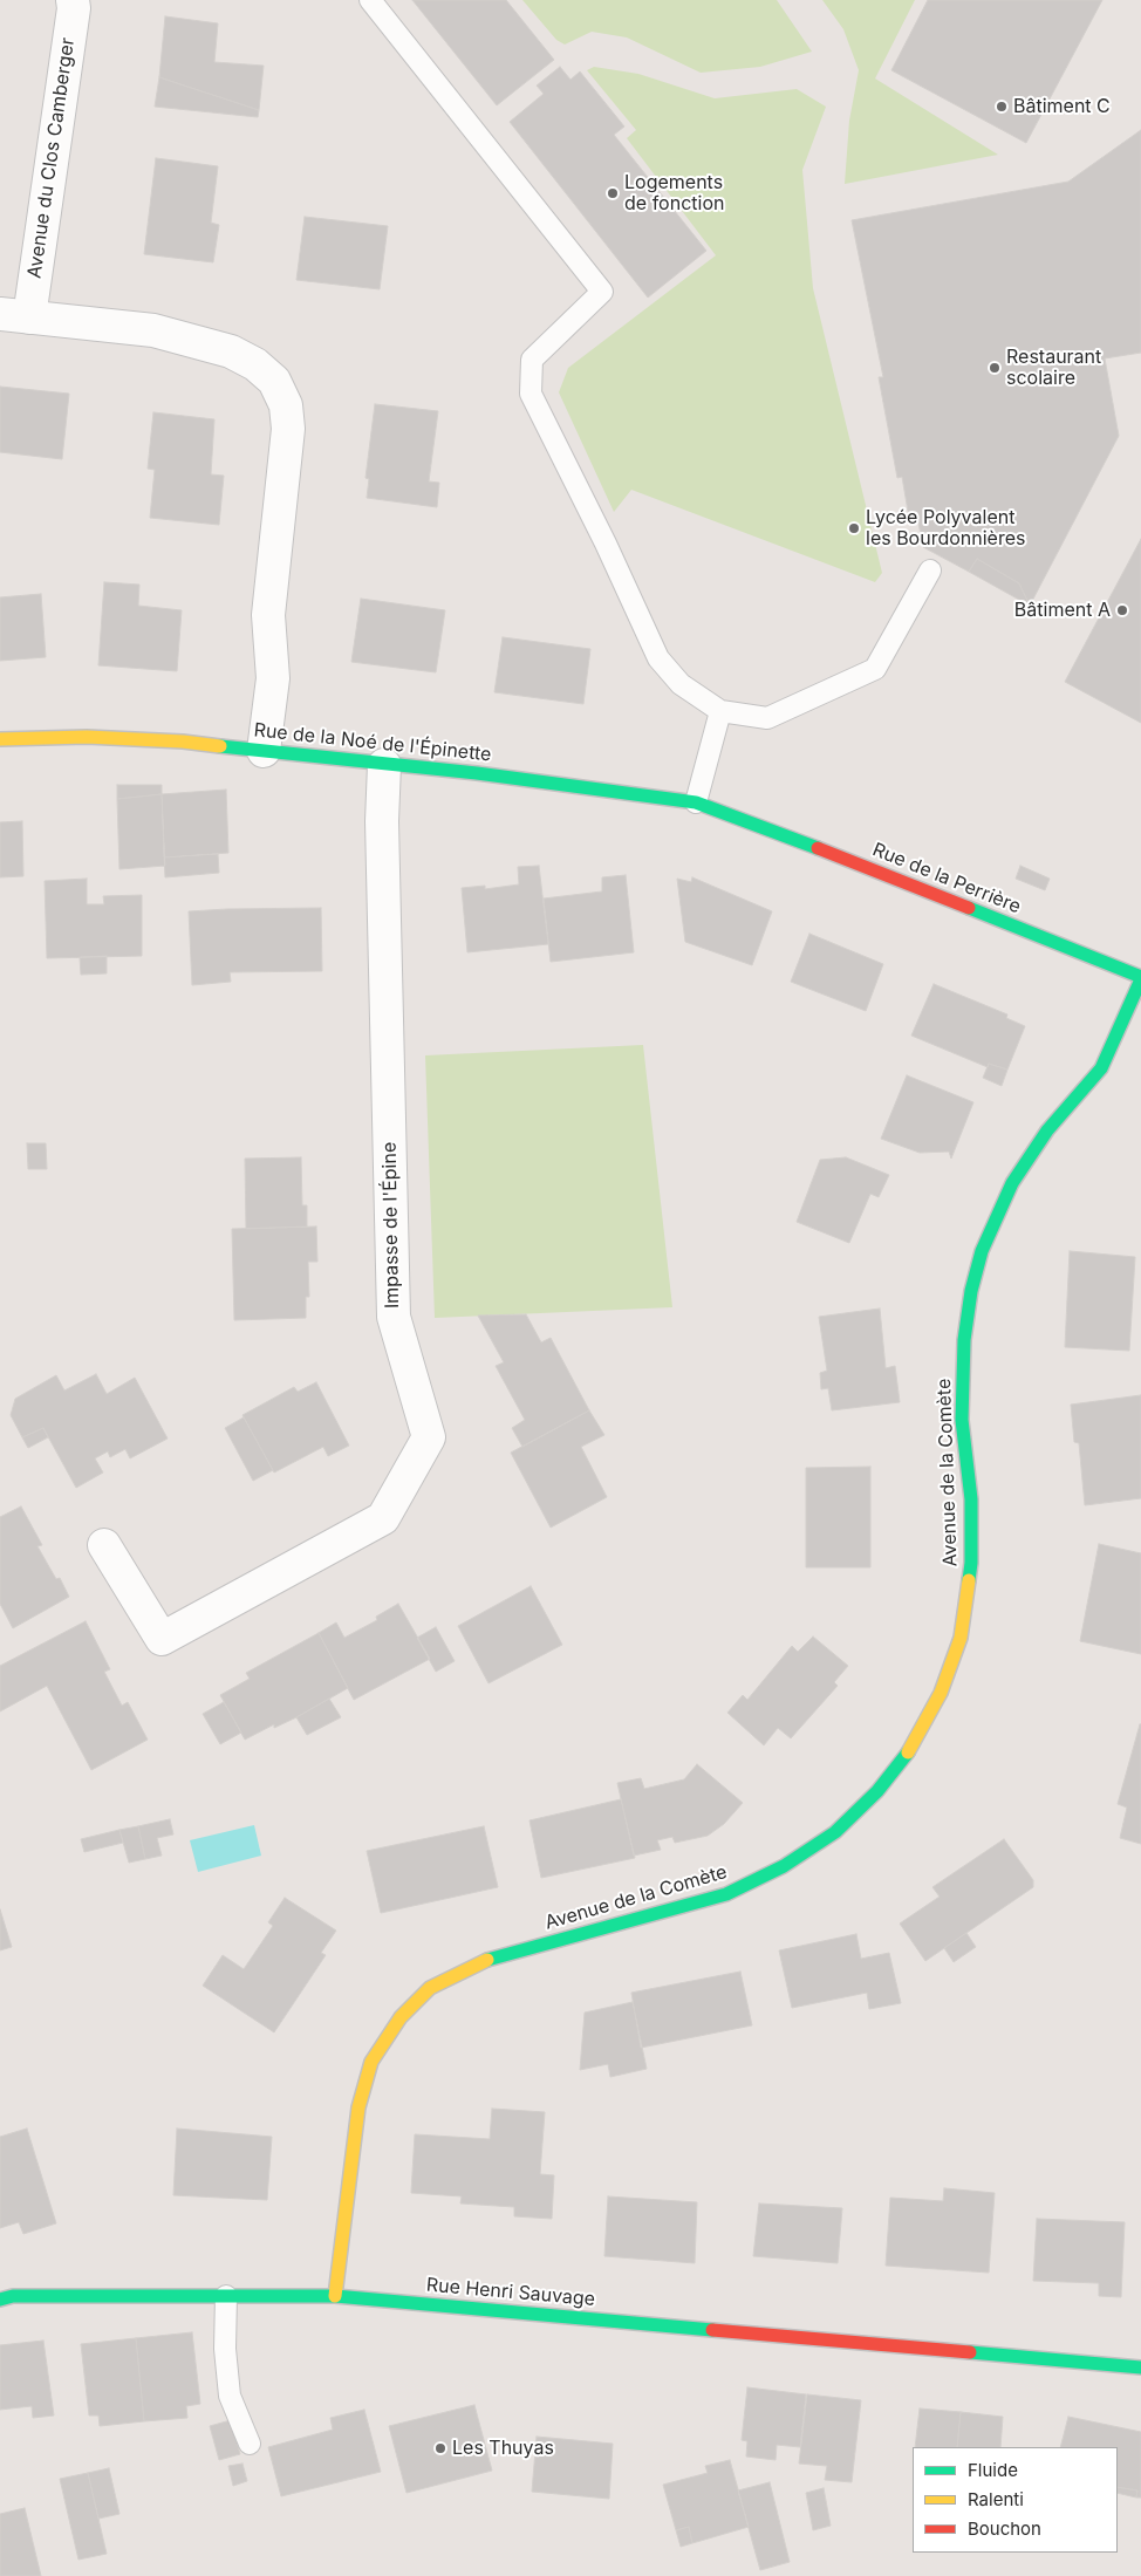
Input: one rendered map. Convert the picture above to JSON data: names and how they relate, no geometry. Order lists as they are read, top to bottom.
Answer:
{
  "streets": {
    "street": [
      "Avenue du Clos Camberger",
      "Rue de la Noé de l'Épinette",
      "Rue de la Perrière",
      "Impasse de l'Épine",
      "Avenue de la Comète",
      "Rue Henri Sauvage"
    ]
  },
  "crossings": [
    ["Avenue du Clos Camberger", "Rue de la Noé de l'Épinette"],
    ["Rue de la Noé de l'Épinette", "Rue de la Perrière"],
    ["Rue de la Noé de l'Épinette", "Impasse de l'Épine"],
    ["Rue de la Perrière", "Avenue de la Comète"],
    ["Avenue de la Comète", "Rue Henri Sauvage"]
  ],
  "places": [
    "Bâtiment C",
    "Logements de fonction",
    "Restaurant scolaire",
    "Lycée Polyvalent les Bourdonnières",
    "Bâtiment A",
    "Les Thuyas"
  ],
  "legend": ["Fluide", "Ralenti", "Bouchon"]
}
